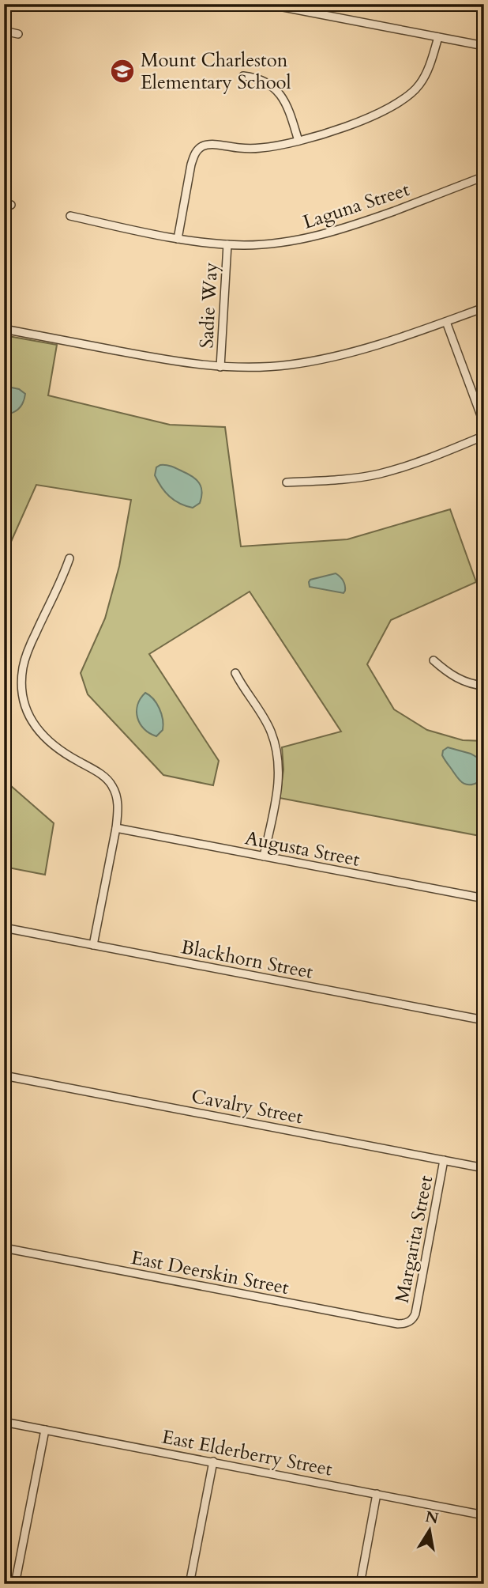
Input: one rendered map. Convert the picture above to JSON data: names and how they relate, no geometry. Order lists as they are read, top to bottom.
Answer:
{
  "streets": {
    "street": [
      "Laguna Street",
      "Sadie Way",
      "Augusta Street",
      "Blackhorn Street",
      "Cavalry Street",
      "Margarita Street",
      "East Deerskin Street",
      "East Elderberry Street"
    ]
  },
  "crossings": [
    ["Laguna Street", "Sadie Way"],
    ["Cavalry Street", "Margarita Street"],
    ["Margarita Street", "East Deerskin Street"]
  ],
  "places": {
    "school or university": ["Mount Charleston Elementary School"]
  },
  "north": "top"
}
